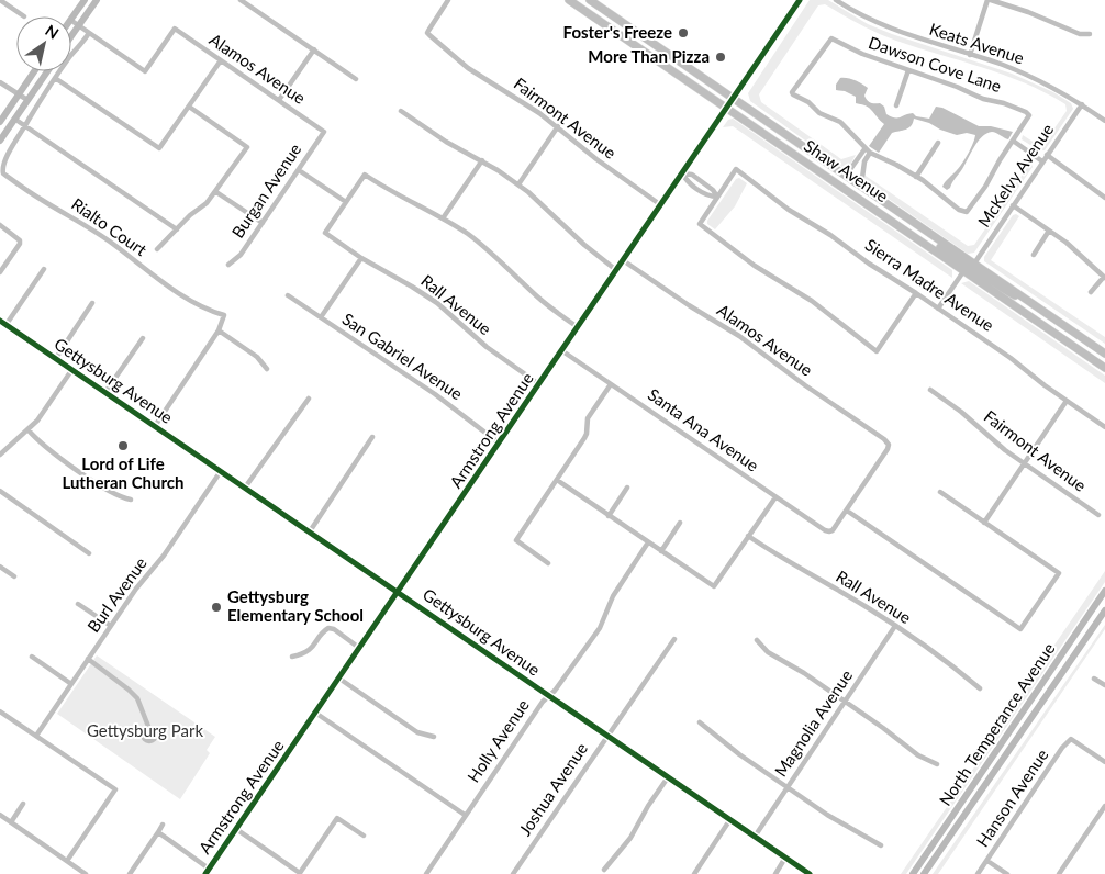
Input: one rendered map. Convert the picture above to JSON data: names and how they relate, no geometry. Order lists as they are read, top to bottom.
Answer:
{
  "streets": {
    "main road": ["Shaw Avenue"],
    "street": [
      "Keats Avenue",
      "Dawson Cove Lane",
      "Alamos Avenue",
      "Fairmont Avenue",
      "McKelvy Avenue",
      "Burgan Avenue",
      "Rialto Court",
      "Sierra Madre Avenue",
      "Rall Avenue",
      "San Gabriel Avenue",
      "Gettysburg Avenue",
      "Armstrong Avenue",
      "Santa Ana Avenue",
      "Burl Avenue",
      "Magnolia Avenue",
      "North Temperance Avenue",
      "Holly Avenue",
      "Joshua Avenue",
      "Hanson Avenue"
    ]
  },
  "crossings": [
    ["Keats Avenue", "McKelvy Avenue"],
    ["Alamos Avenue", "Burgan Avenue"],
    ["Alamos Avenue", "Armstrong Avenue"],
    ["Alamos Avenue", "Santa Ana Avenue"],
    ["Fairmont Avenue", "Armstrong Avenue"],
    ["Shaw Avenue", "McKelvy Avenue"],
    ["Shaw Avenue", "Armstrong Avenue"],
    ["Rall Avenue", "Armstrong Avenue"],
    ["Rall Avenue", "Magnolia Avenue"],
    ["San Gabriel Avenue", "Armstrong Avenue"],
    ["Gettysburg Avenue", "Armstrong Avenue"],
    ["Gettysburg Avenue", "Burl Avenue"],
    ["Gettysburg Avenue", "Magnolia Avenue"],
    ["Gettysburg Avenue", "Holly Avenue"],
    ["Gettysburg Avenue", "Joshua Avenue"],
    ["Armstrong Avenue", "Santa Ana Avenue"]
  ],
  "parks": ["Gettysburg Park"],
  "places": [
    "Foster's Freeze",
    "More Than Pizza",
    "Lord of Life Lutheran Church",
    "Gettysburg Elementary School"
  ],
  "north": "top right"
}
